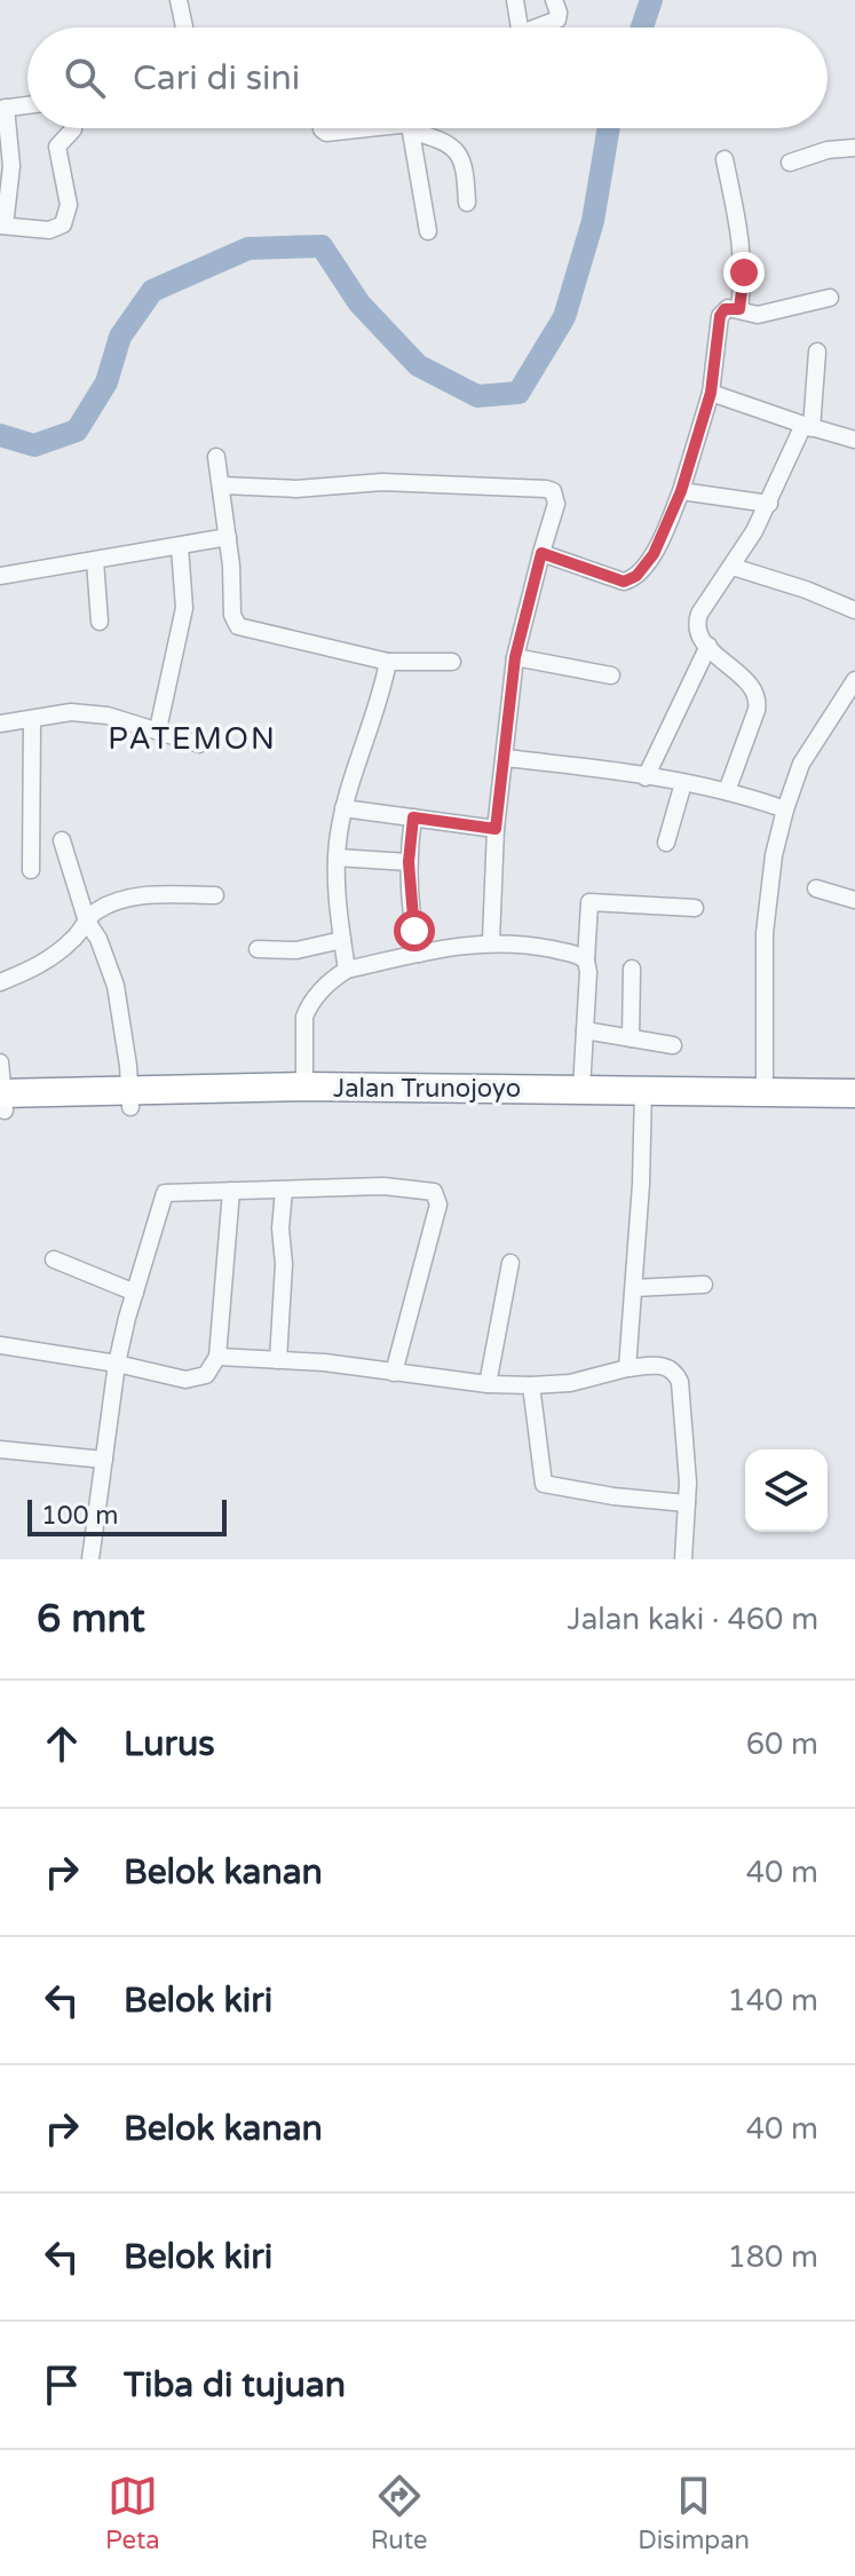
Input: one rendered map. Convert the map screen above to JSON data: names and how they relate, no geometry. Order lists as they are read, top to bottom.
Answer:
{
  "streets": {
    "highway": ["Jalan Trunojoyo"]
  },
  "districts": ["PATEMON"],
  "scale_bar": "100 m",
  "page": {
    "search": "Cari di sini",
    "scale": "100 m",
    "heading": ["6 mnt", "Jalan kaki · 460 m"],
    "list": [
      ["Lurus", "60 m"],
      ["Belok kanan", "40 m"],
      ["Belok kiri", "140 m"],
      ["Belok kanan", "40 m"],
      ["Belok kiri", "180 m"],
      "Tiba di tujuan"
    ],
    "nav": ["Peta", "Rute", "Disimpan"]
  }
}
